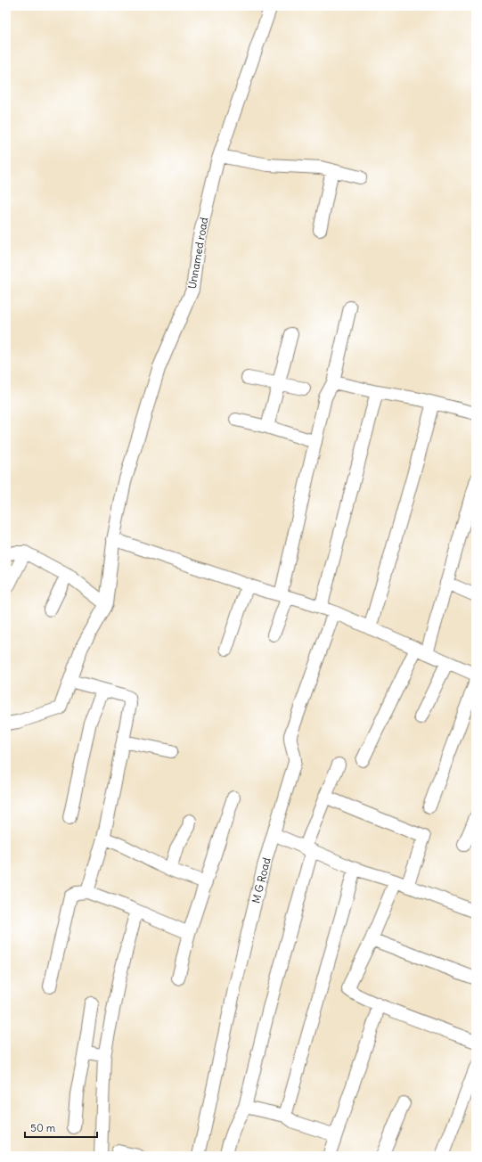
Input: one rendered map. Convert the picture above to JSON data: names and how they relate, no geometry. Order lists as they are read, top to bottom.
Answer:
{
  "streets": {
    "street": ["Unnamed road", "M G Road"]
  },
  "scale_bar": "50 m"
}
